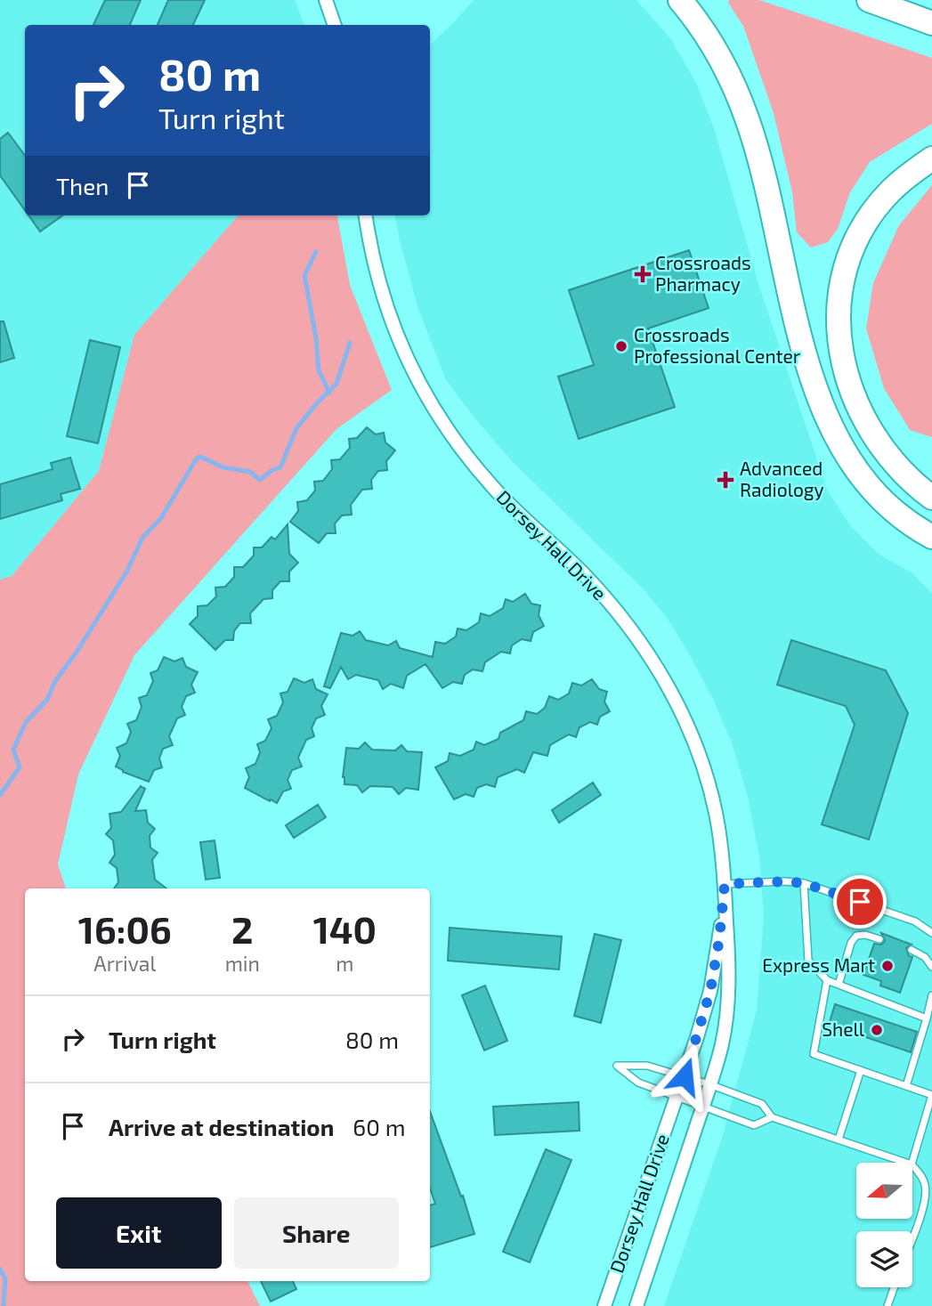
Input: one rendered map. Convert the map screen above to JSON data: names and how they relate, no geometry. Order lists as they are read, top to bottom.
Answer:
{
  "streets": {
    "street": ["Dorsey Hall Drive"]
  },
  "places": {
    "health": ["Crossroads Pharmacy", "Advanced Radiology"],
    "other": ["Crossroads Professional Center", "Express Mart", "Shell"]
  },
  "north": "left",
  "page": {
    "turn": ["80 m", "Turn right"],
    "then": "Then",
    "eta": [
      "16:06",
      "Arrival",
      "2",
      "min",
      "140",
      "m"
    ],
    "list": [
      {
        "name": "Turn right",
        "value": "80 m"
      },
      {
        "name": "Arrive at destination",
        "value": "60 m"
      }
    ],
    "buttons": ["Exit", "Share"]
  }
}
